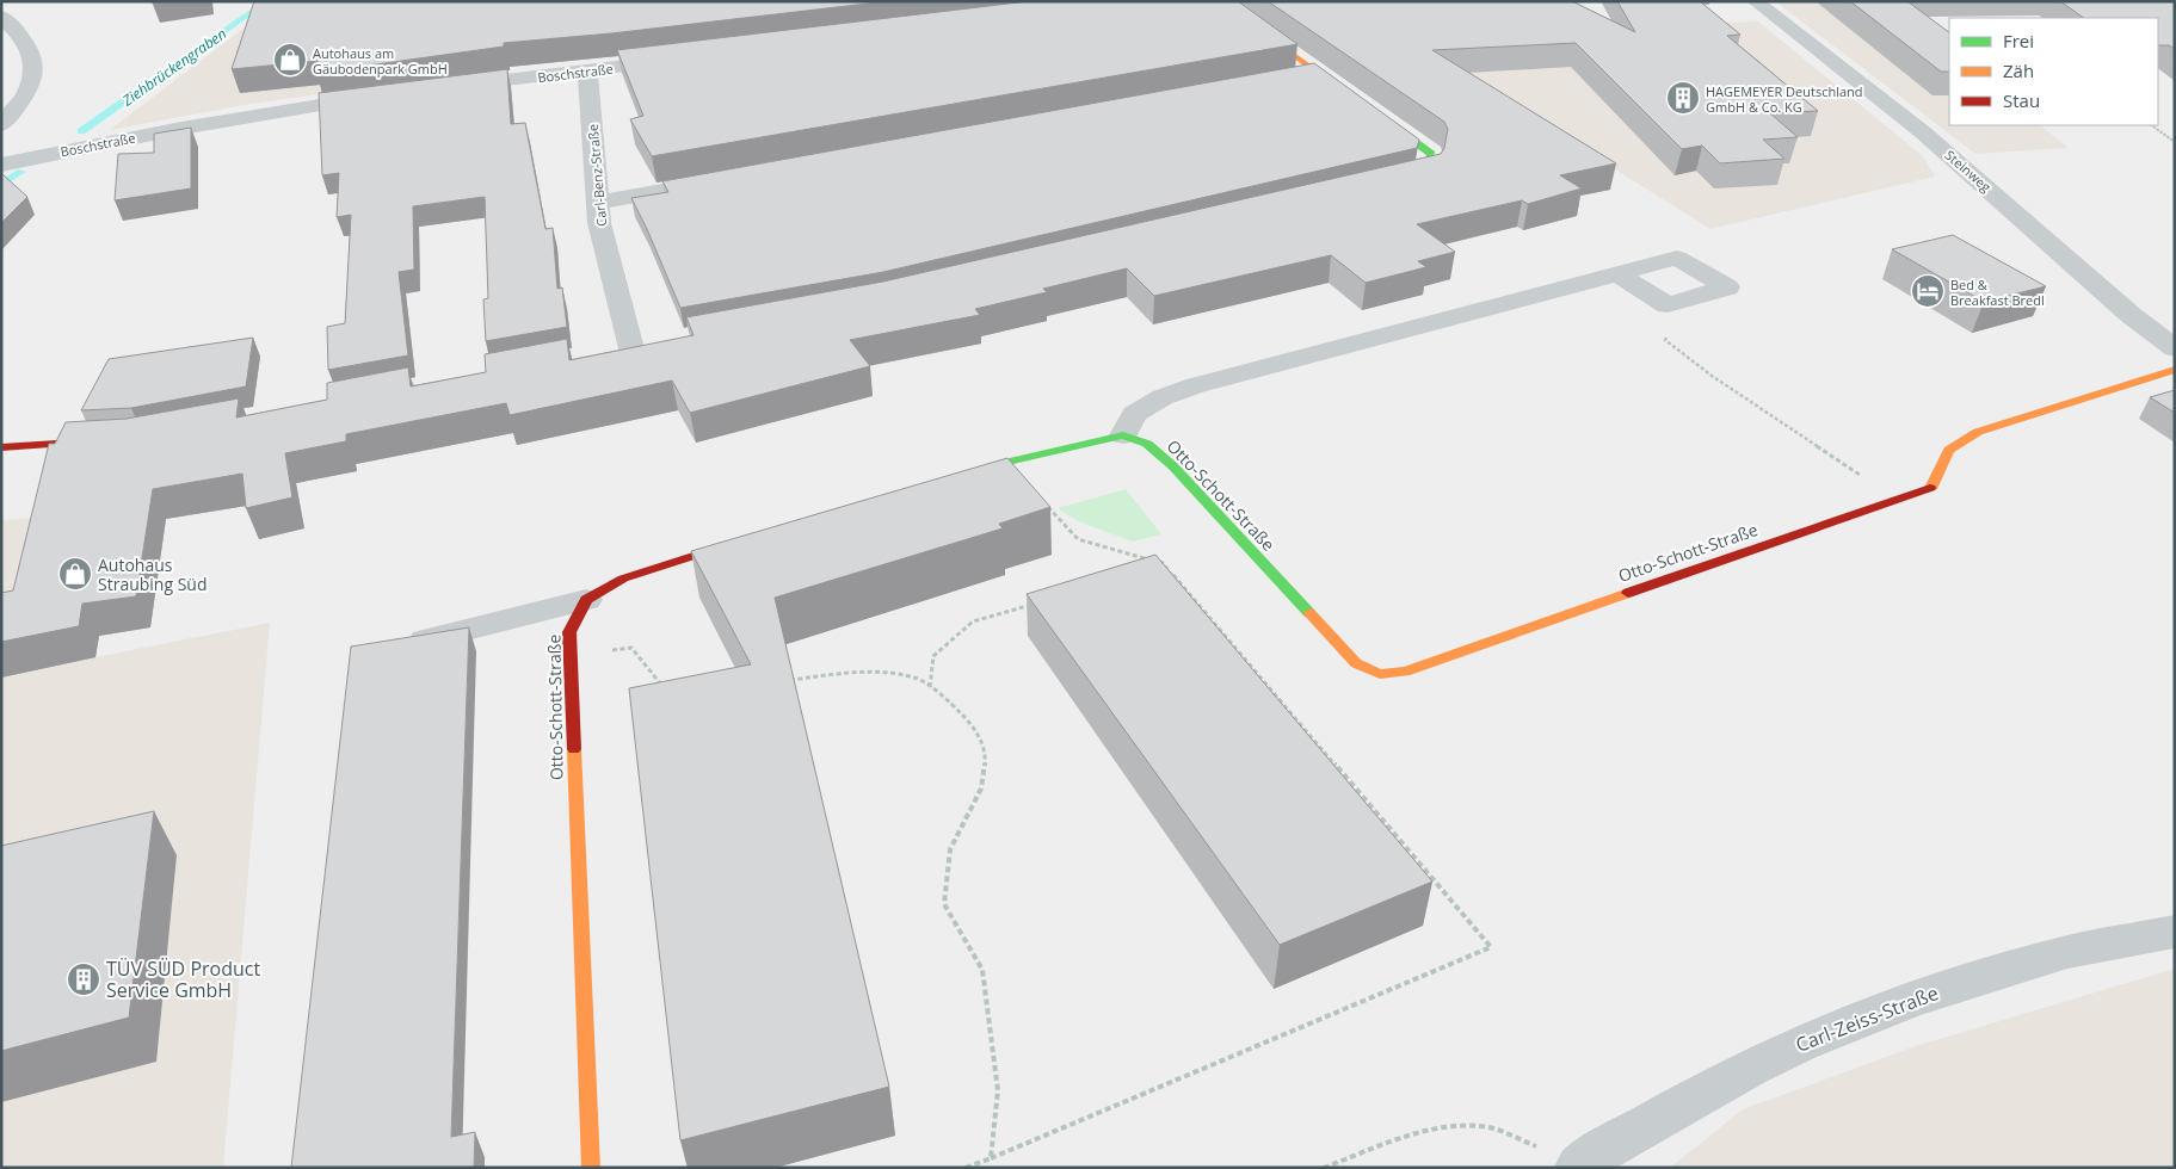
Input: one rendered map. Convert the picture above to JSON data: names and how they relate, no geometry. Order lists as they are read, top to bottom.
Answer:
{
  "streets": {
    "street": [
      "Boschstraße",
      "Steinweg",
      "Carl-Benz-Straße",
      "Otto-Schott-Straße",
      "Carl-Zeiss-Straße"
    ]
  },
  "crossings": [
    ["Boschstraße", "Carl-Benz-Straße"]
  ],
  "water": ["Ziehbrückengraben"],
  "places": {
    "shop": ["Autohaus am Gäubodenpark GmbH", "Autohaus Straubing Süd"],
    "building": ["HAGEMEYER Deutschland GmbH & Co. KG", "TÜV SÜD Product Service GmbH"],
    "hotel": ["Bed & Breakfast Bredl"]
  },
  "legend": ["Frei", "Zäh", "Stau"]
}
